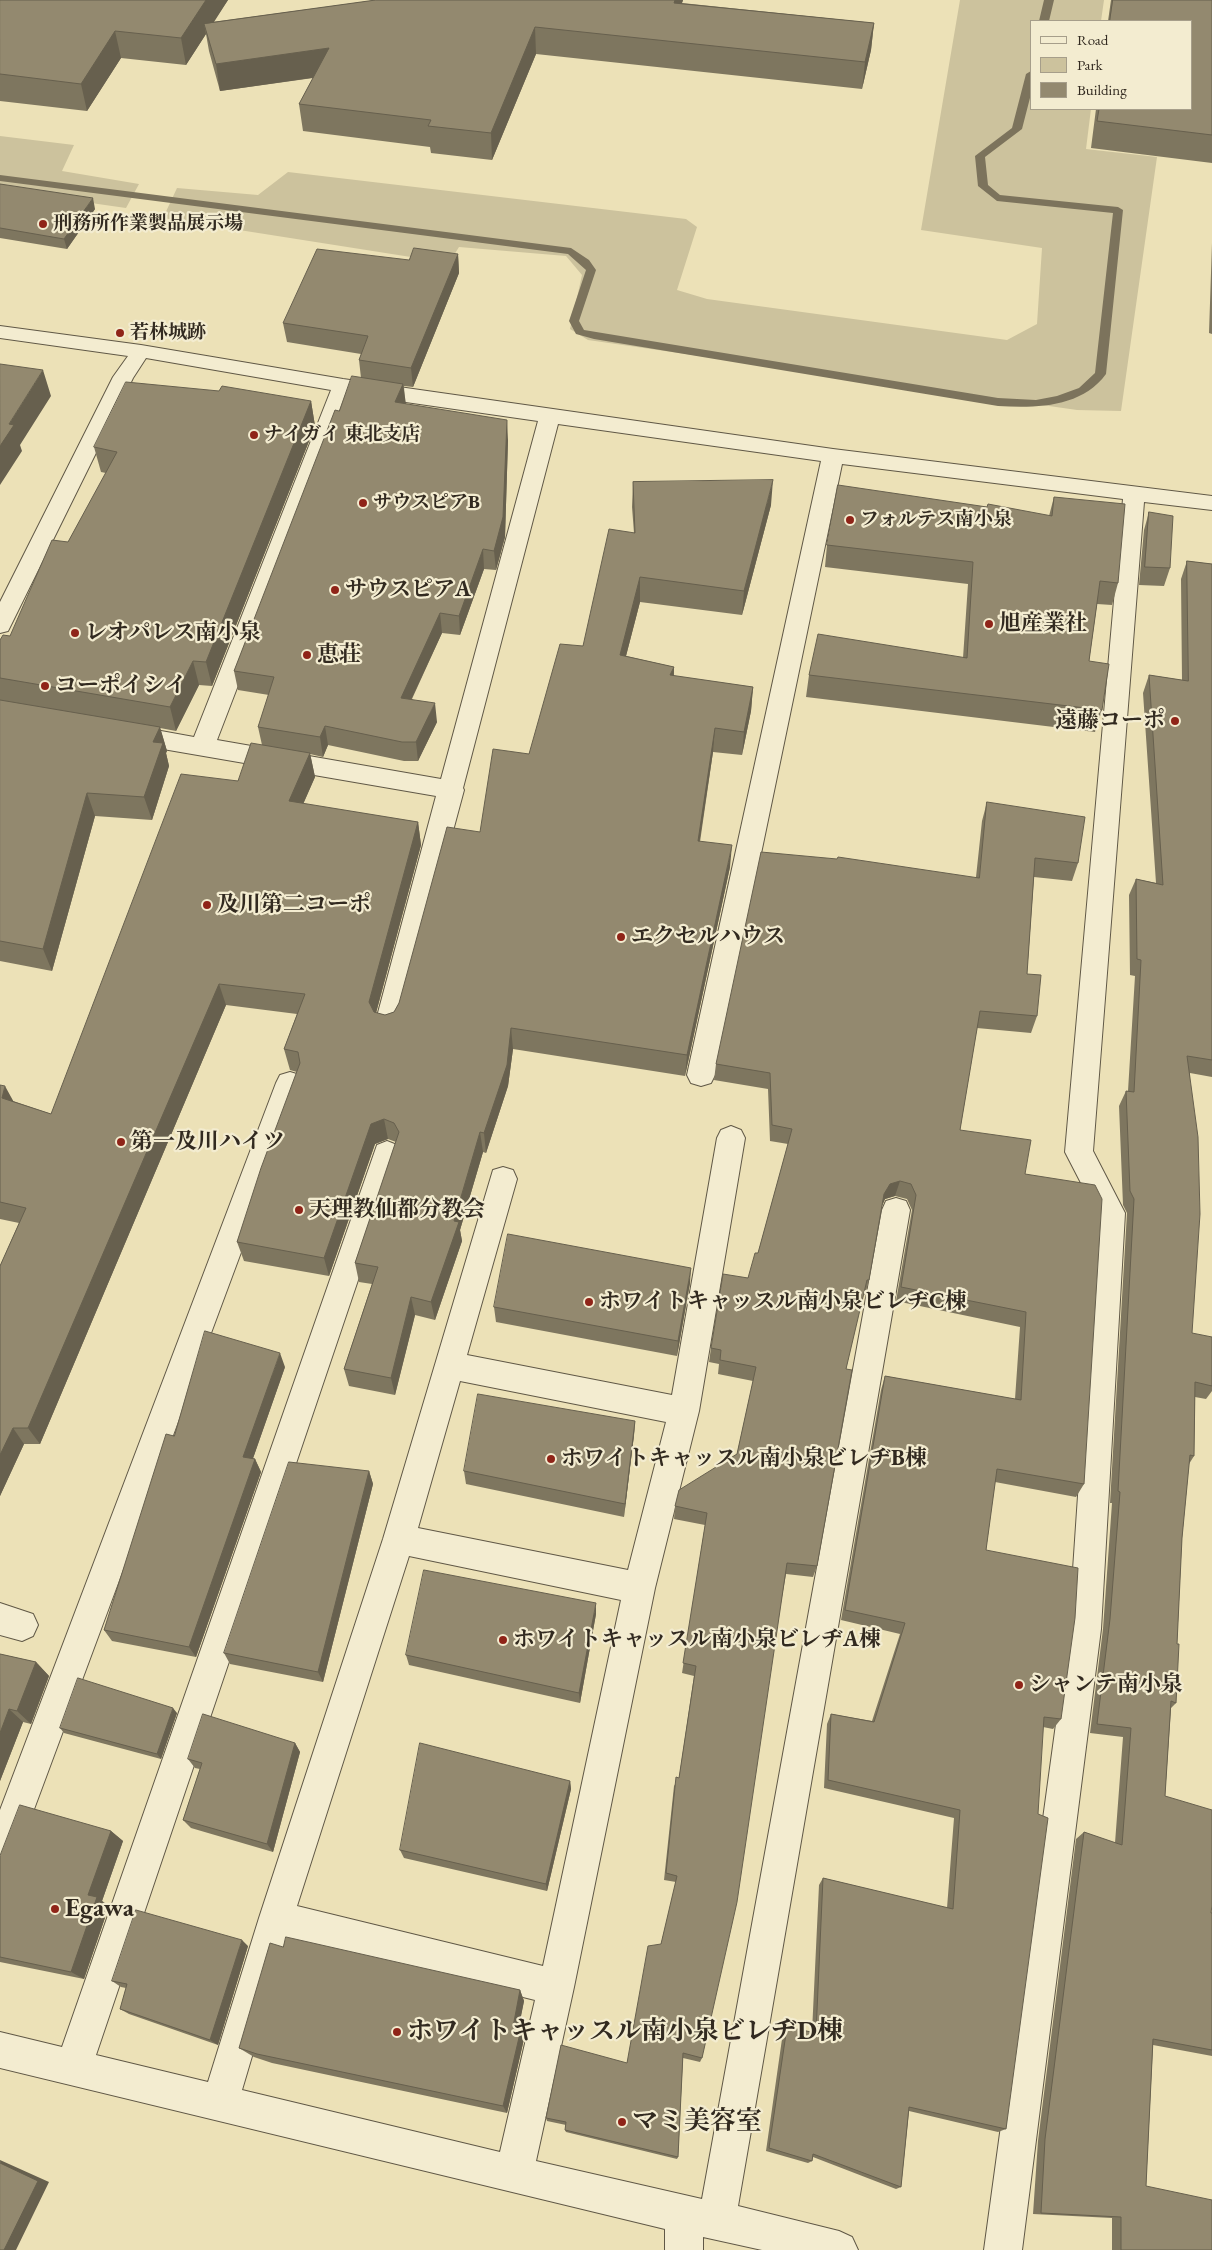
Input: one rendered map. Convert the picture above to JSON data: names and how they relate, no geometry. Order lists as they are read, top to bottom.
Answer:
{
  "places": [
    "刑務所作業製品展示場",
    "若林城跡",
    "ナイガイ 東北支店",
    "サウスピアB",
    "フォルテス南小泉",
    "サウスピアA",
    "旭産業社",
    "レオパレス南小泉",
    "恵荘",
    "コーポイシイ",
    "遠藤コーポ",
    "及川第二コーポ",
    "エクセルハウス",
    "第一及川ハイツ",
    "天理教仙都分教会",
    "ホワイトキャッスル南小泉ビレヂC棟",
    "ホワイトキャッスル南小泉ビレヂB棟",
    "ホワイトキャッスル南小泉ビレヂA棟",
    "シャンテ南小泉",
    "Egawa",
    "ホワイトキャッスル南小泉ビレヂD棟",
    "マミ美容室"
  ],
  "legend": ["Road", "Park", "Building"]
}
